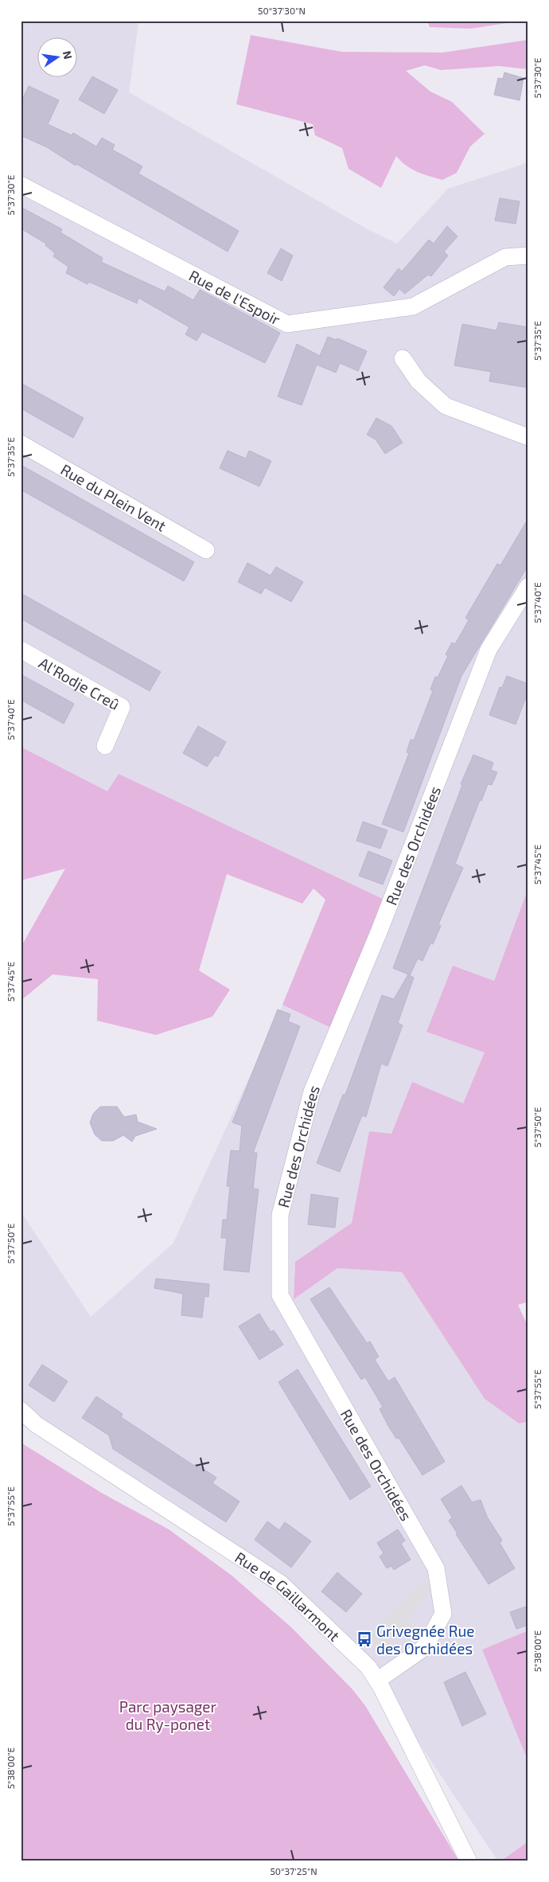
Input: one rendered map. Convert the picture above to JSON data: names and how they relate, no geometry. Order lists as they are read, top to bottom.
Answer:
{
  "streets": {
    "street": [
      "Rue de l'Espoir",
      "Rue du Plein Vent",
      "Al'Rodje Creû",
      "Rue des Orchidées",
      "Rue de Gaillarmont"
    ]
  },
  "crossings": [
    ["Rue des Orchidées", "Rue de Gaillarmont"]
  ],
  "parks": ["Parc paysager du Ry-ponet"],
  "places": {
    "bus stop": ["Grivegnée Rue des Orchidées"]
  },
  "north": "right",
  "coordinates": [
    "50°37'30\"N",
    "5°37'30\"E",
    "5°37'35\"E",
    "5°37'40\"E",
    "5°37'45\"E",
    "5°37'50\"E",
    "5°37'55\"E",
    "5°38'00\"E",
    "50°37'25\"N"
  ]
}
